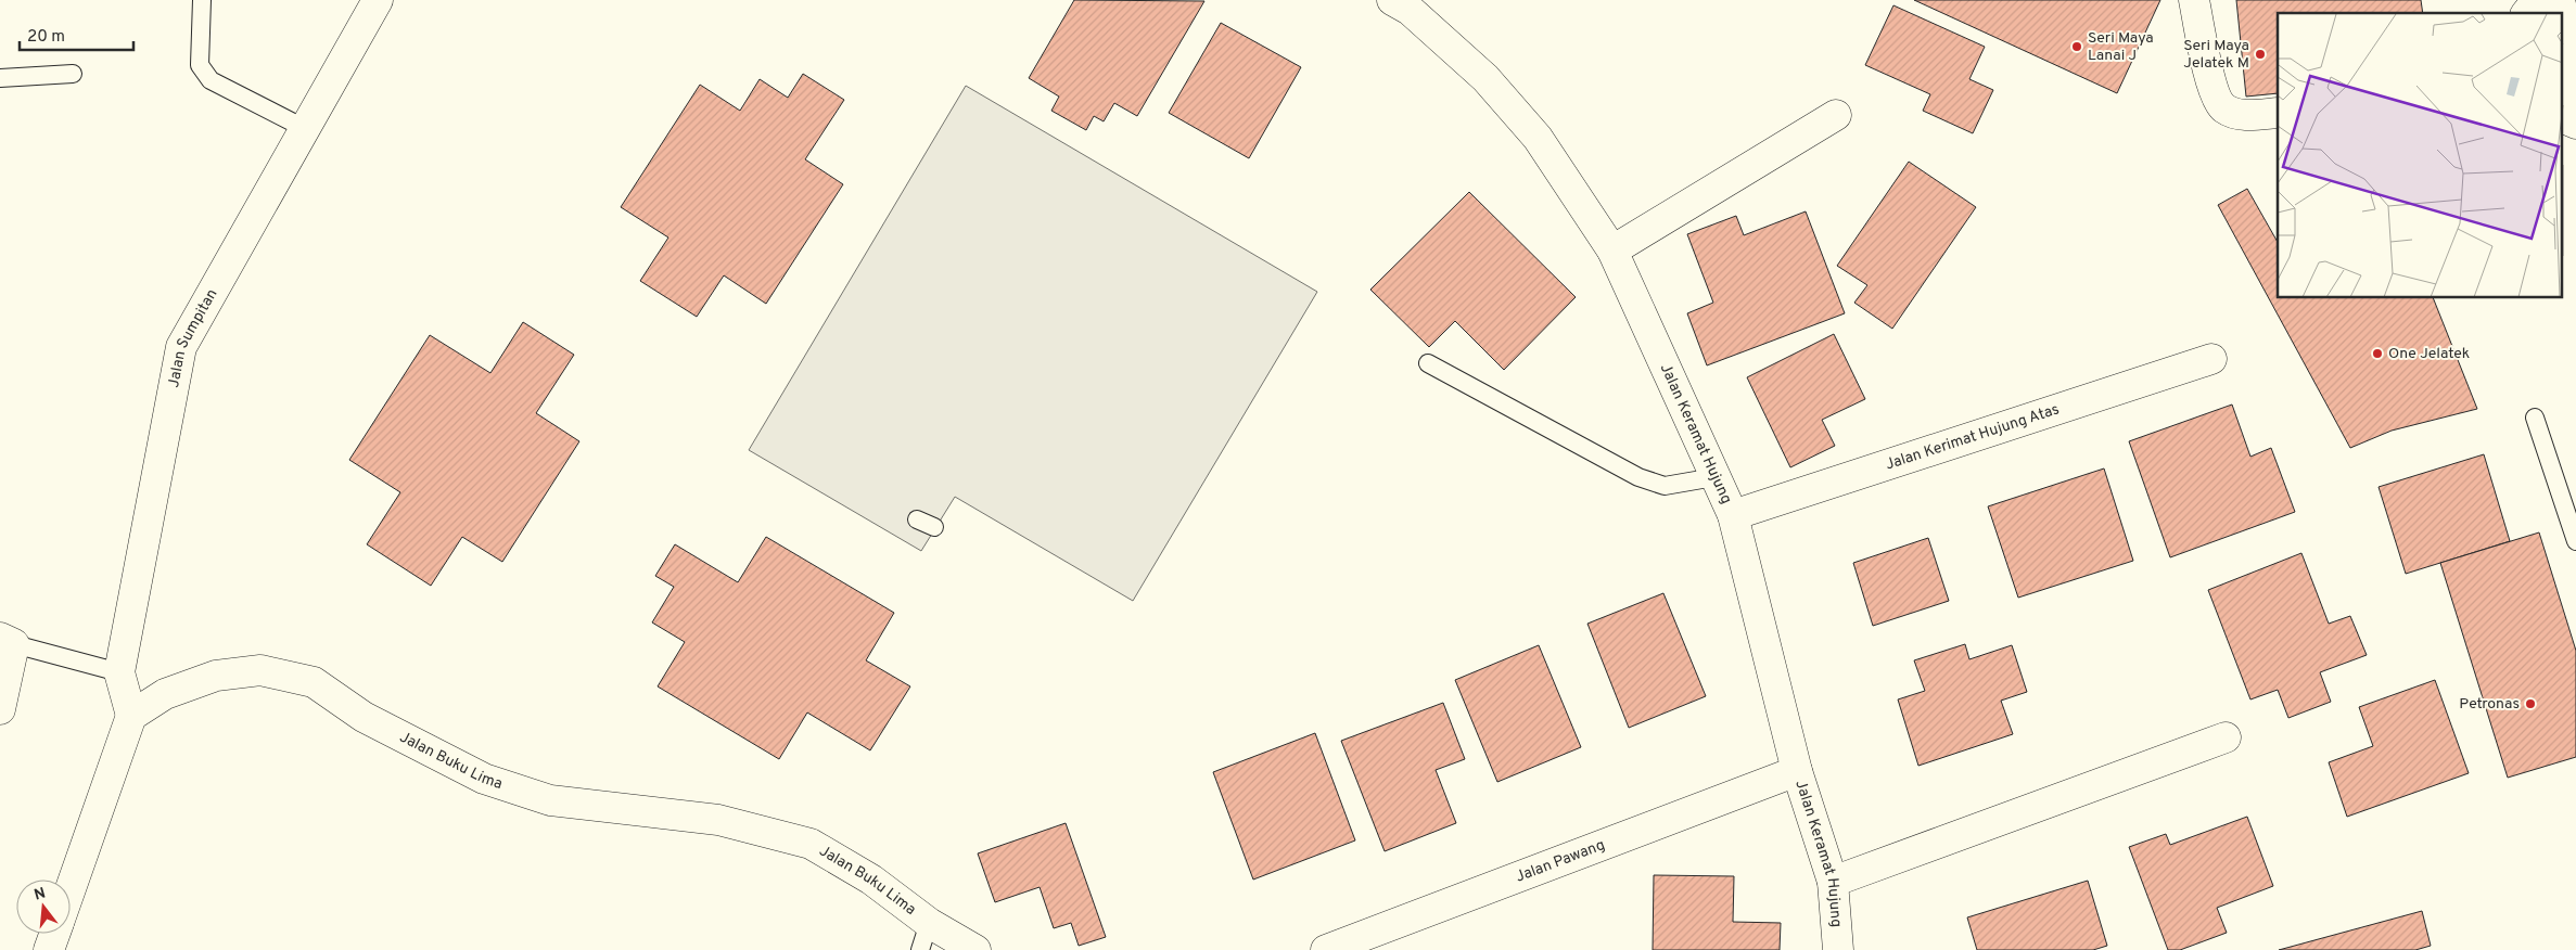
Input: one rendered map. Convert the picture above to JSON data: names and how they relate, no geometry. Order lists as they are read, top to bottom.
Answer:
{
  "streets": {
    "main road": [
      "Jalan Sumpitan",
      "Jalan Keramat Hujung",
      "Jalan Kerimat Hujung Atas",
      "Jalan Buku Lima",
      "Jalan Pawang"
    ]
  },
  "crossings": [
    ["Jalan Sumpitan", "Jalan Buku Lima"],
    ["Jalan Keramat Hujung", "Jalan Kerimat Hujung Atas"],
    ["Jalan Keramat Hujung", "Jalan Pawang"]
  ],
  "places": [
    "Seri Maya Lanai J",
    "Seri Maya Jelatek M",
    "One Jelatek",
    "Petronas"
  ],
  "scale_bar": "20 m",
  "north": "top"
}
